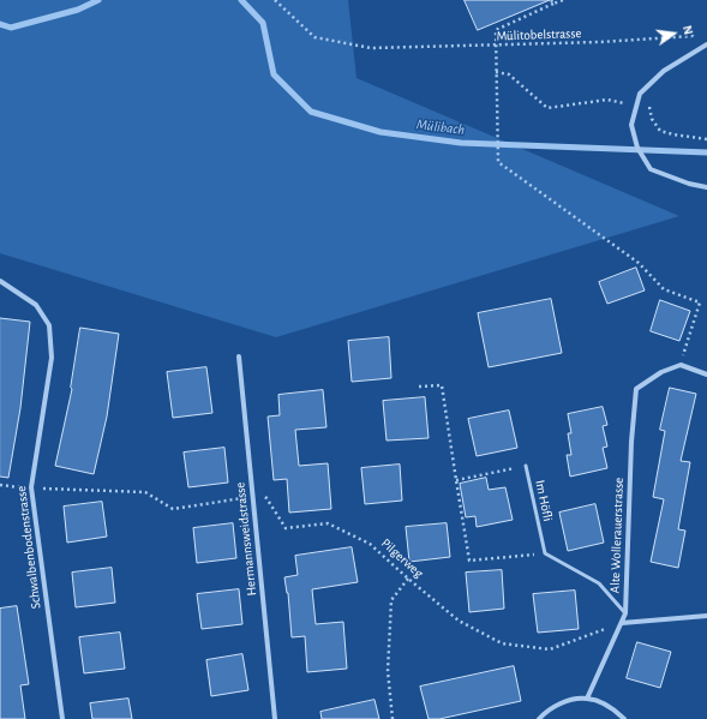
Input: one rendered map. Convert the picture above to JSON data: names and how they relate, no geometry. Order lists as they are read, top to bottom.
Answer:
{
  "streets": {
    "street": ["Alte Wollerauerstrasse", "Hermannsweidstrasse", "Schwalbenbodenstrasse"],
    "lane": ["Im Höfli"],
    "path": ["Mülitobelstrasse", "Pilgerweg"]
  },
  "crossings": [
    ["Alte Wollerauerstrasse", "Pilgerweg"],
    ["Hermannsweidstrasse", "Pilgerweg"]
  ],
  "water": ["Mülibach"],
  "north": "right"
}
